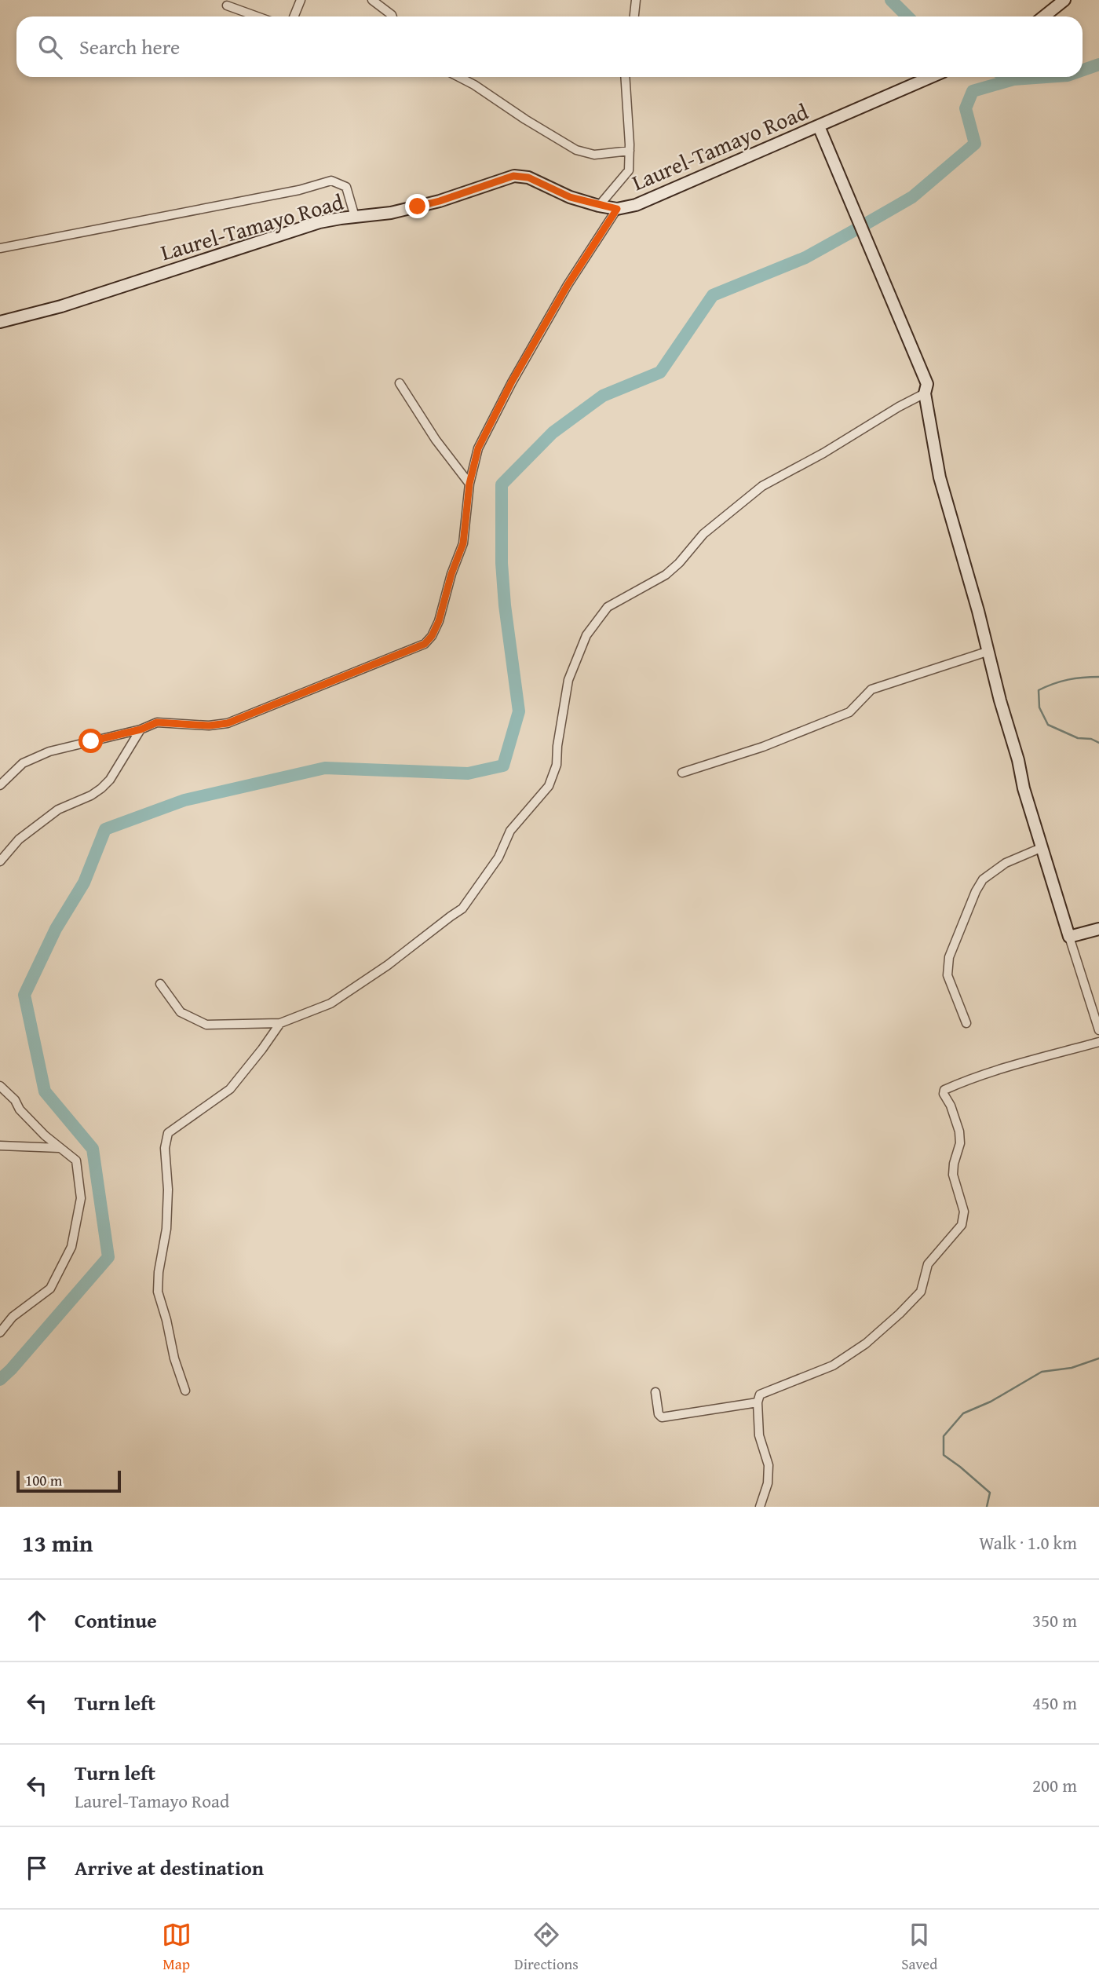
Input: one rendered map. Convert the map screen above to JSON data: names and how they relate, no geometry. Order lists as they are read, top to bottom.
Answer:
{
  "streets": {
    "main road": ["Laurel-Tamayo Road"]
  },
  "scale_bar": "100 m",
  "page": {
    "search": "Search here",
    "scale": "100 m",
    "heading": ["13 min", "Walk · 1.0 km"],
    "list": [
      ["Continue", "350 m"],
      ["Turn left", "450 m"],
      ["Turn left", "Laurel-Tamayo Road", "200 m"],
      "Arrive at destination"
    ],
    "nav": ["Map", "Directions", "Saved"]
  }
}
